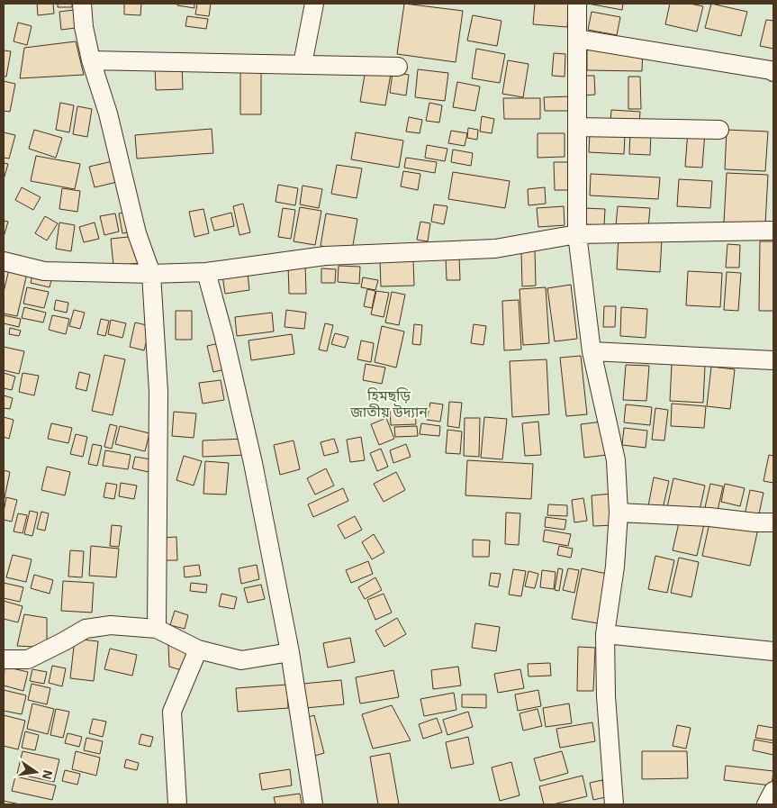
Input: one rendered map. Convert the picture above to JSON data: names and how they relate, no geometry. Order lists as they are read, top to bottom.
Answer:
{
  "parks": ["হিমছড়ি জাতীয় উদ্যান"],
  "north": "right"
}
